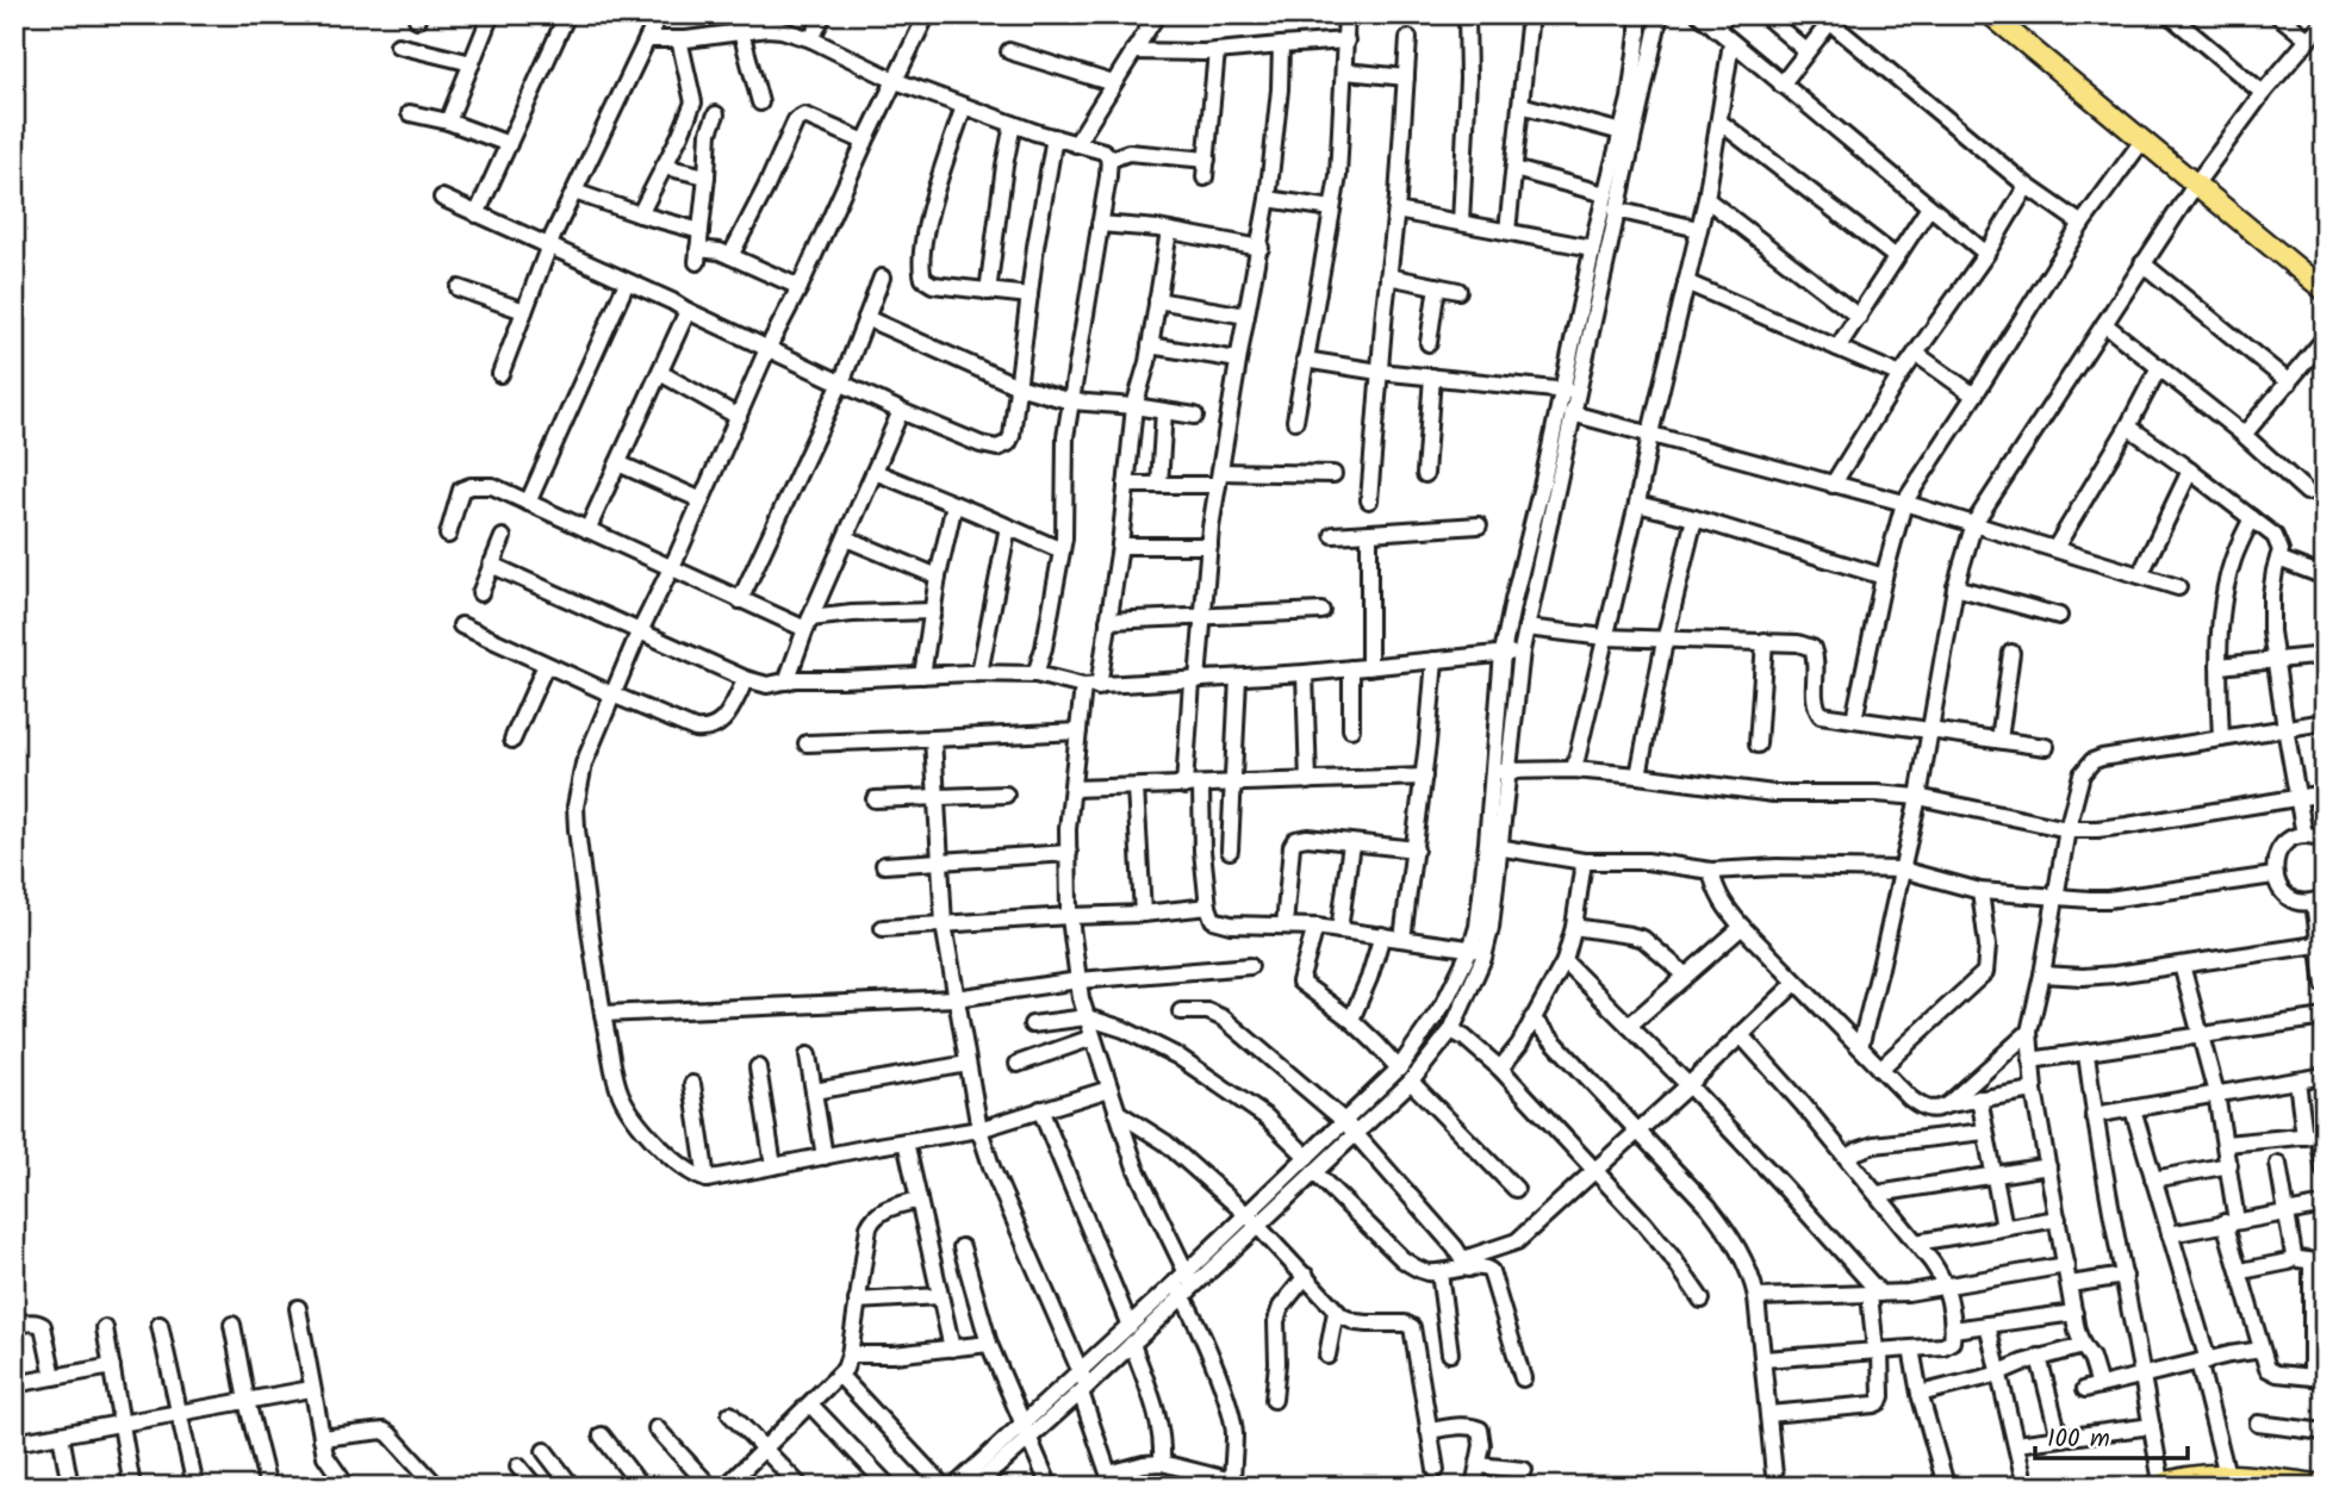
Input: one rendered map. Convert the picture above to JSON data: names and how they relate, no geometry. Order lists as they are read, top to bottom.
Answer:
{
  "scale_bar": "100 m"
}
